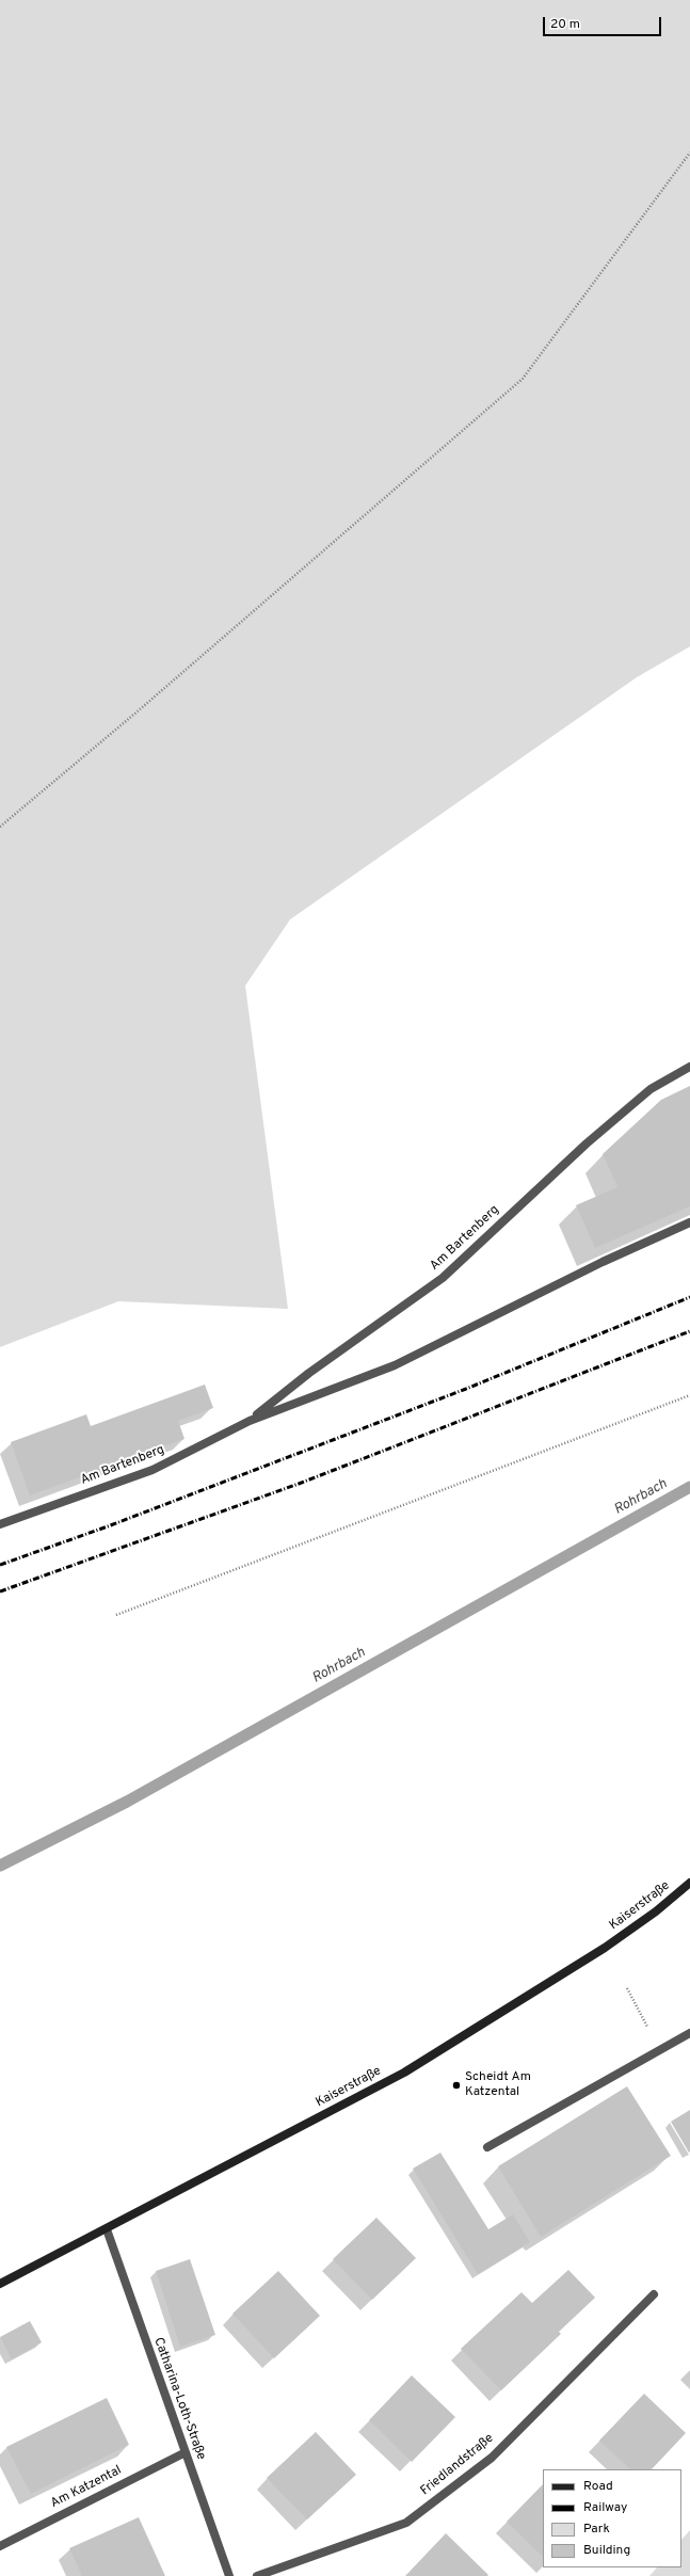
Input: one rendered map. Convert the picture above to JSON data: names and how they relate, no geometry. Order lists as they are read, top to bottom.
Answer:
{
  "streets": {
    "main road": ["Kaiserstraße"],
    "street": [
      "Am Bartenberg",
      "Catharina-Loth-Straße",
      "Friedlandstraße",
      "Am Katzental"
    ]
  },
  "crossings": [
    ["Kaiserstraße", "Catharina-Loth-Straße"],
    ["Catharina-Loth-Straße", "Am Katzental"]
  ],
  "water": ["Rohrbach"],
  "places": ["Scheidt Am Katzental"],
  "legend": [
    "Road",
    "Railway",
    "Park",
    "Building"
  ],
  "scale_bar": "20 m"
}
